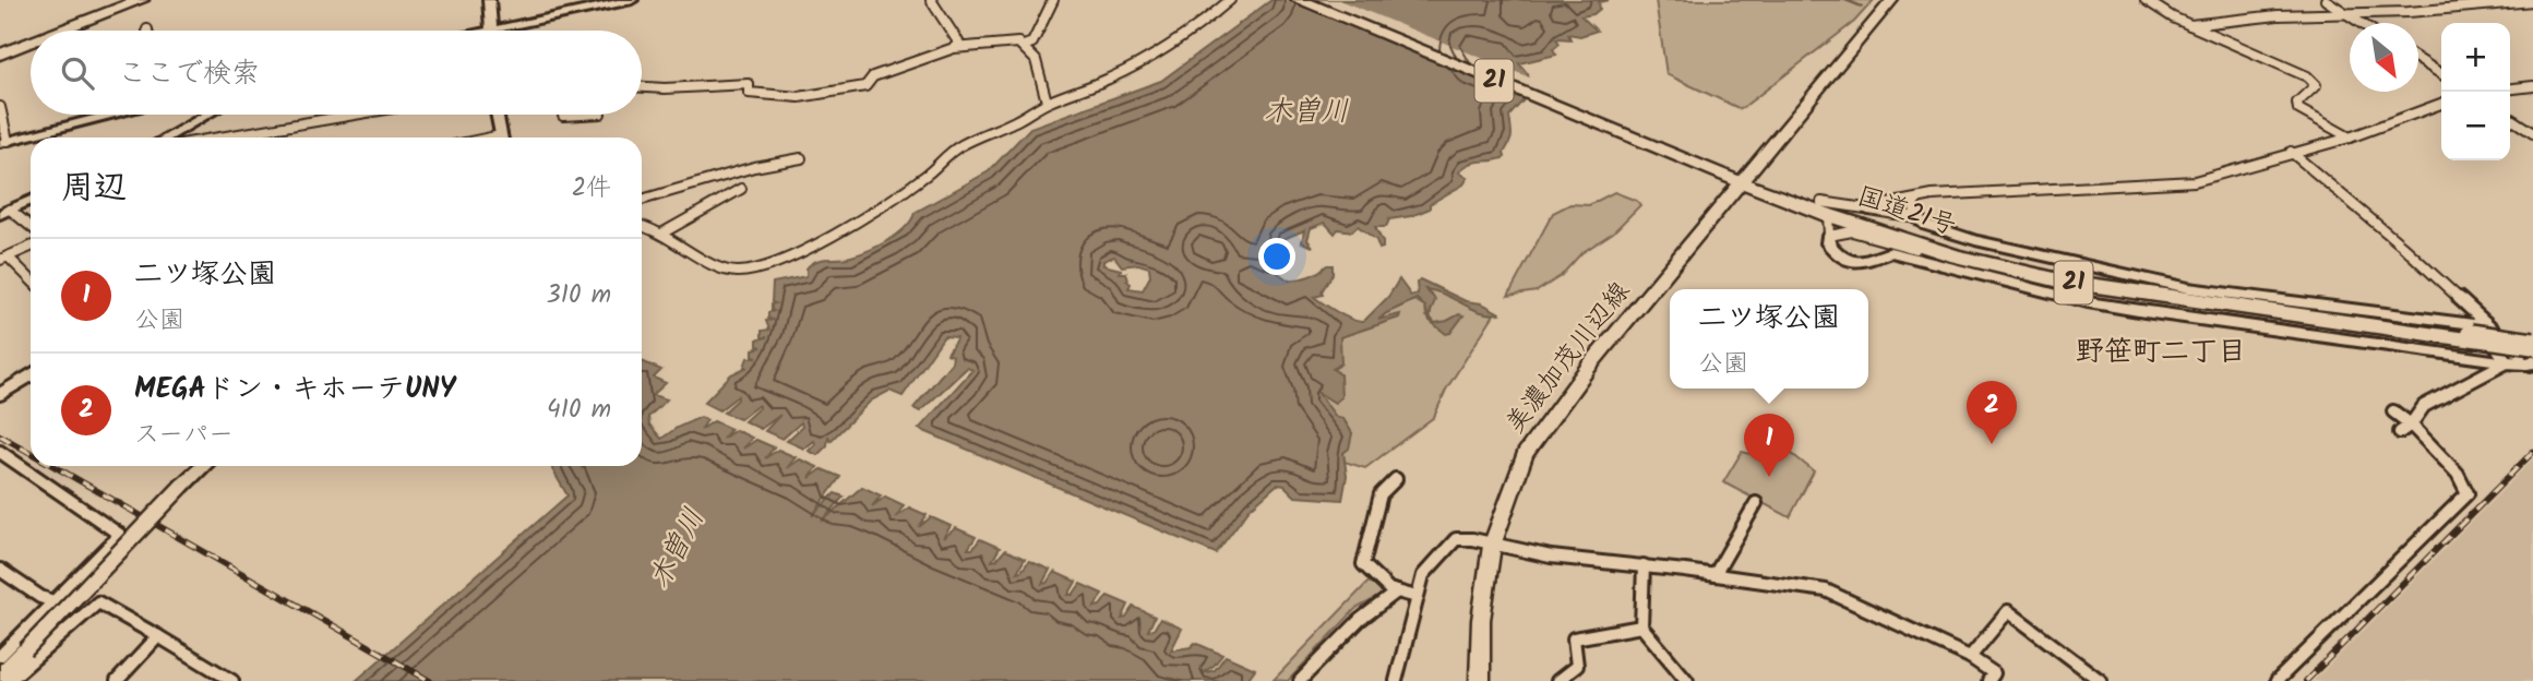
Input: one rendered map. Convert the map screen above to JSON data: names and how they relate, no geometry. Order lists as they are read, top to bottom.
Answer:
{
  "streets": {
    "highway": ["21", "国道21号"],
    "main road": ["美濃加茂川辺線"]
  },
  "crossings": [
    ["国道21号", "美濃加茂川辺線"]
  ],
  "districts": ["野笹町二丁目"],
  "water": ["木曽川"],
  "north": "bottom right",
  "page": {
    "map_buttons": ["+", "−"],
    "search": "ここで検索",
    "heading": ["周辺", "2件"],
    "list": [
      {
        "mark": "1",
        "name": "二ツ塚公園",
        "note": "公園",
        "value": "310 m"
      },
      {
        "mark": "2",
        "name": "MEGAドン・キホーテUNY",
        "note": "スーパー",
        "value": "410 m"
      }
    ],
    "popup": ["二ツ塚公園", "公園"],
    "pins": ["2", "1"]
  }
}
